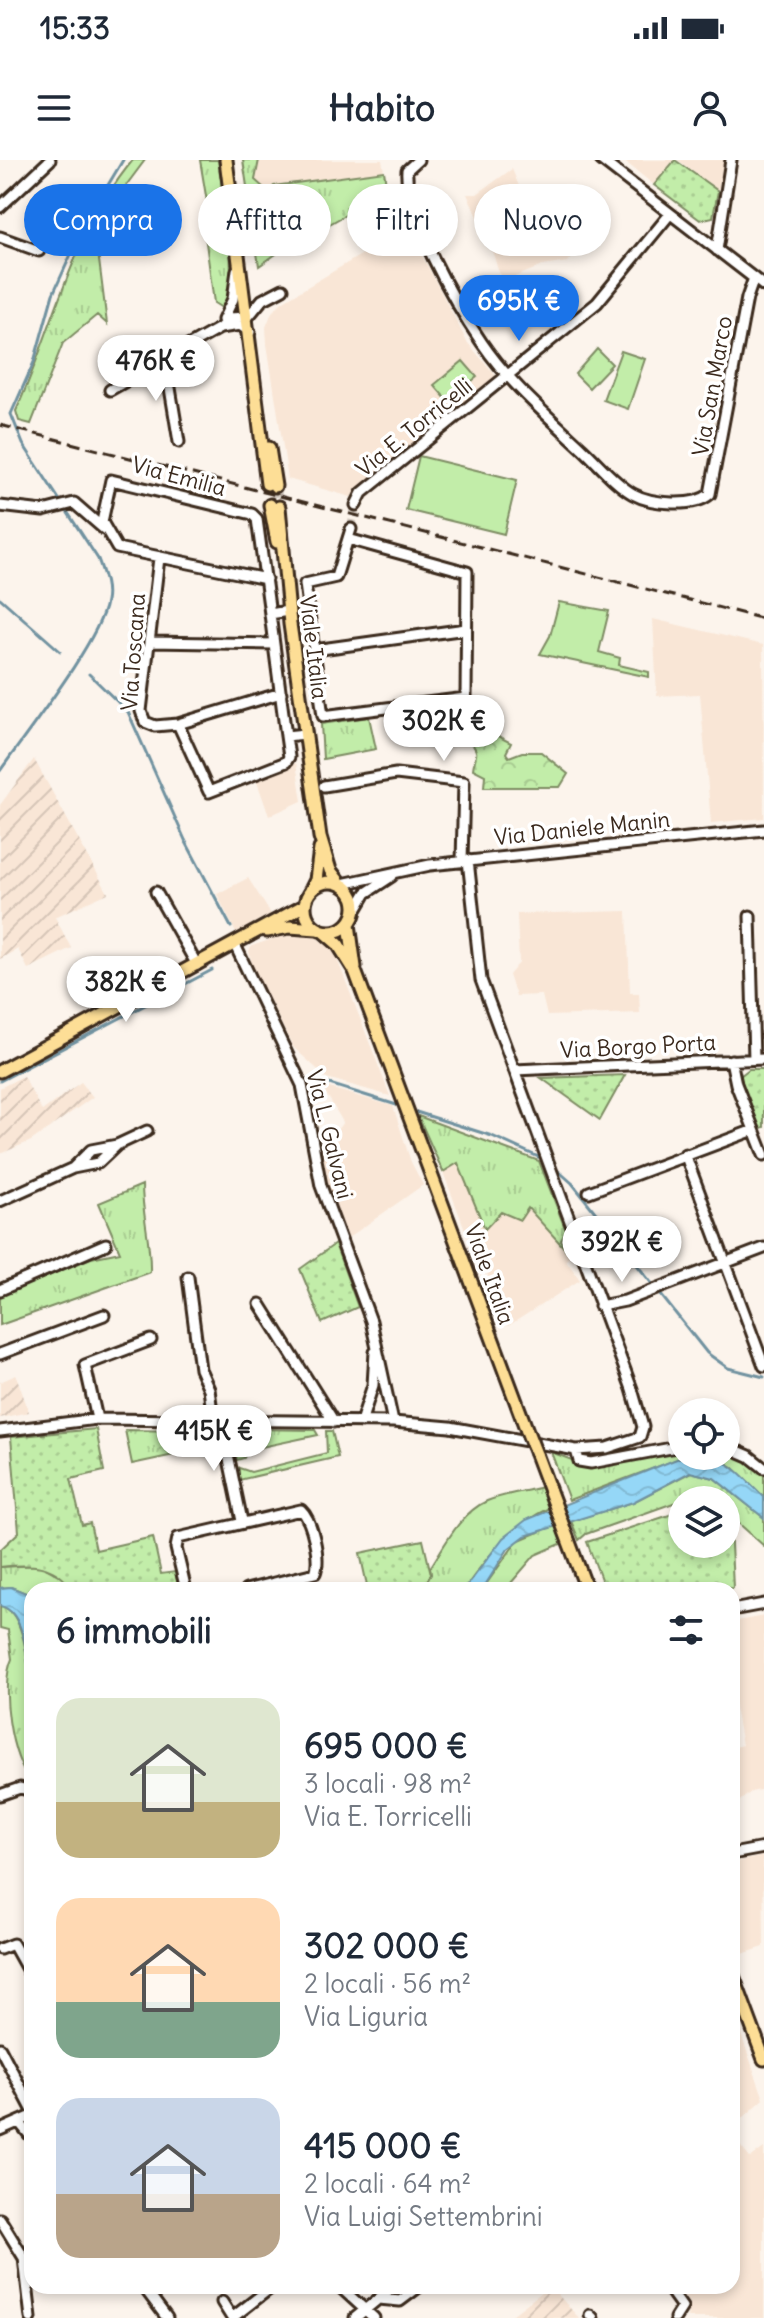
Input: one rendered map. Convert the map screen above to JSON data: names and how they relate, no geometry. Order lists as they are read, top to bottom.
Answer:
{
  "streets": {
    "main road": ["Viale Italia"],
    "street": [
      "Via San Marco",
      "Via E. Torricelli",
      "Via Emilia",
      "Via Toscana",
      "Via Daniele Manin",
      "Via Borgo Porta",
      "Via L. Galvani"
    ]
  },
  "crossings": [
    ["Via San Marco", "Via E. Torricelli"],
    ["Viale Italia", "Via Daniele Manin"]
  ],
  "page": {
    "status": "15:33",
    "header": "Habito",
    "chip": [
      "Compra",
      "Affitta",
      "Filtri",
      "Nuovo"
    ],
    "price": [
      "695K €",
      "476K €",
      "302K €",
      "382K €",
      "392K €",
      "415K €"
    ],
    "heading": "6 immobili",
    "list": [
      {
        "name": "695 000 €",
        "note": "3 locali · 98 m² · Via E. Torricelli"
      },
      {
        "name": "302 000 €",
        "note": "2 locali · 56 m² · Via Liguria"
      },
      {
        "name": "415 000 €",
        "note": "2 locali · 64 m² · Via Luigi Settembrini"
      }
    ]
  }
}
